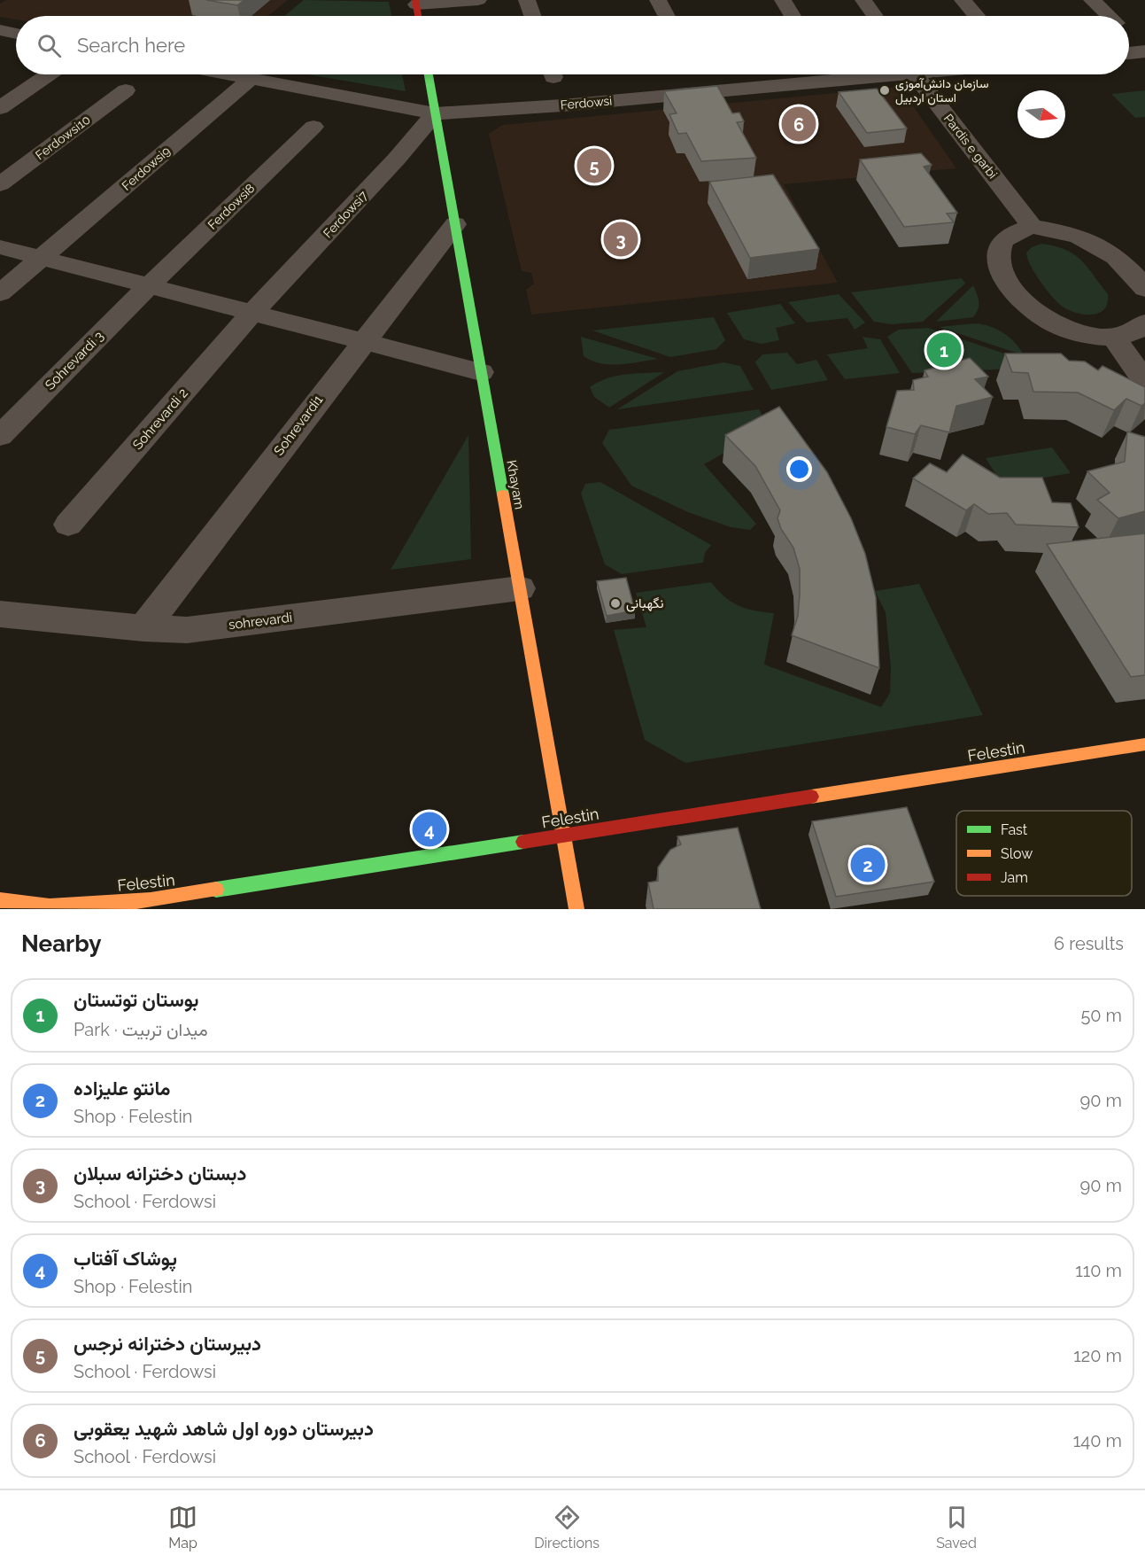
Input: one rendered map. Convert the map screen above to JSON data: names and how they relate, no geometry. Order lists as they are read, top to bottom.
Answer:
{
  "streets": {
    "street": [
      "Ferdowsi",
      "Ferdowsi10",
      "Pardis e garbi",
      "Ferdowsi9",
      "Ferdowsi8",
      "Ferdowsi7",
      "Sohrevardi 3",
      "Sohrevardi 2",
      "Sohrevardi1",
      "Khayam",
      "sohrevardi",
      "Felestin"
    ]
  },
  "crossings": [
    ["Ferdowsi", "Ferdowsi9"],
    ["Ferdowsi", "Ferdowsi7"],
    ["Ferdowsi", "Khayam"],
    ["Ferdowsi8", "Sohrevardi 3"],
    ["Ferdowsi7", "Sohrevardi 2"],
    ["Ferdowsi7", "Khayam"],
    ["Sohrevardi1", "Khayam"],
    ["Sohrevardi1", "sohrevardi"],
    ["Khayam", "sohrevardi"],
    ["Khayam", "Felestin"]
  ],
  "places": ["سازمان دانش‌آموزی استان اردبیل", "نگهبانی"],
  "legend": ["Fast", "Slow", "Jam"],
  "north": "right",
  "page": {
    "search": "Search here",
    "pins": [
      "6",
      "5",
      "3",
      "1",
      "4",
      "2"
    ],
    "heading": ["Nearby", "6 results"],
    "list": [
      {
        "mark": "1",
        "name": "بوستان توتستان",
        "note": "Park · میدان تربیت",
        "value": "50 m"
      },
      {
        "mark": "2",
        "name": "مانتو علیزاده",
        "note": "Shop · Felestin",
        "value": "90 m"
      },
      {
        "mark": "3",
        "name": "دبستان دخترانه سبلان",
        "note": "School · Ferdowsi",
        "value": "90 m"
      },
      {
        "mark": "4",
        "name": "پوشاک آفتاب",
        "note": "Shop · Felestin",
        "value": "110 m"
      },
      {
        "mark": "5",
        "name": "دبیرستان دخترانه نرجس",
        "note": "School · Ferdowsi",
        "value": "120 m"
      },
      {
        "mark": "6",
        "name": "دبیرستان دوره اول شاهد شهید یعقوبی",
        "note": "School · Ferdowsi",
        "value": "140 m"
      }
    ],
    "nav": ["Map", "Directions", "Saved"]
  }
}
